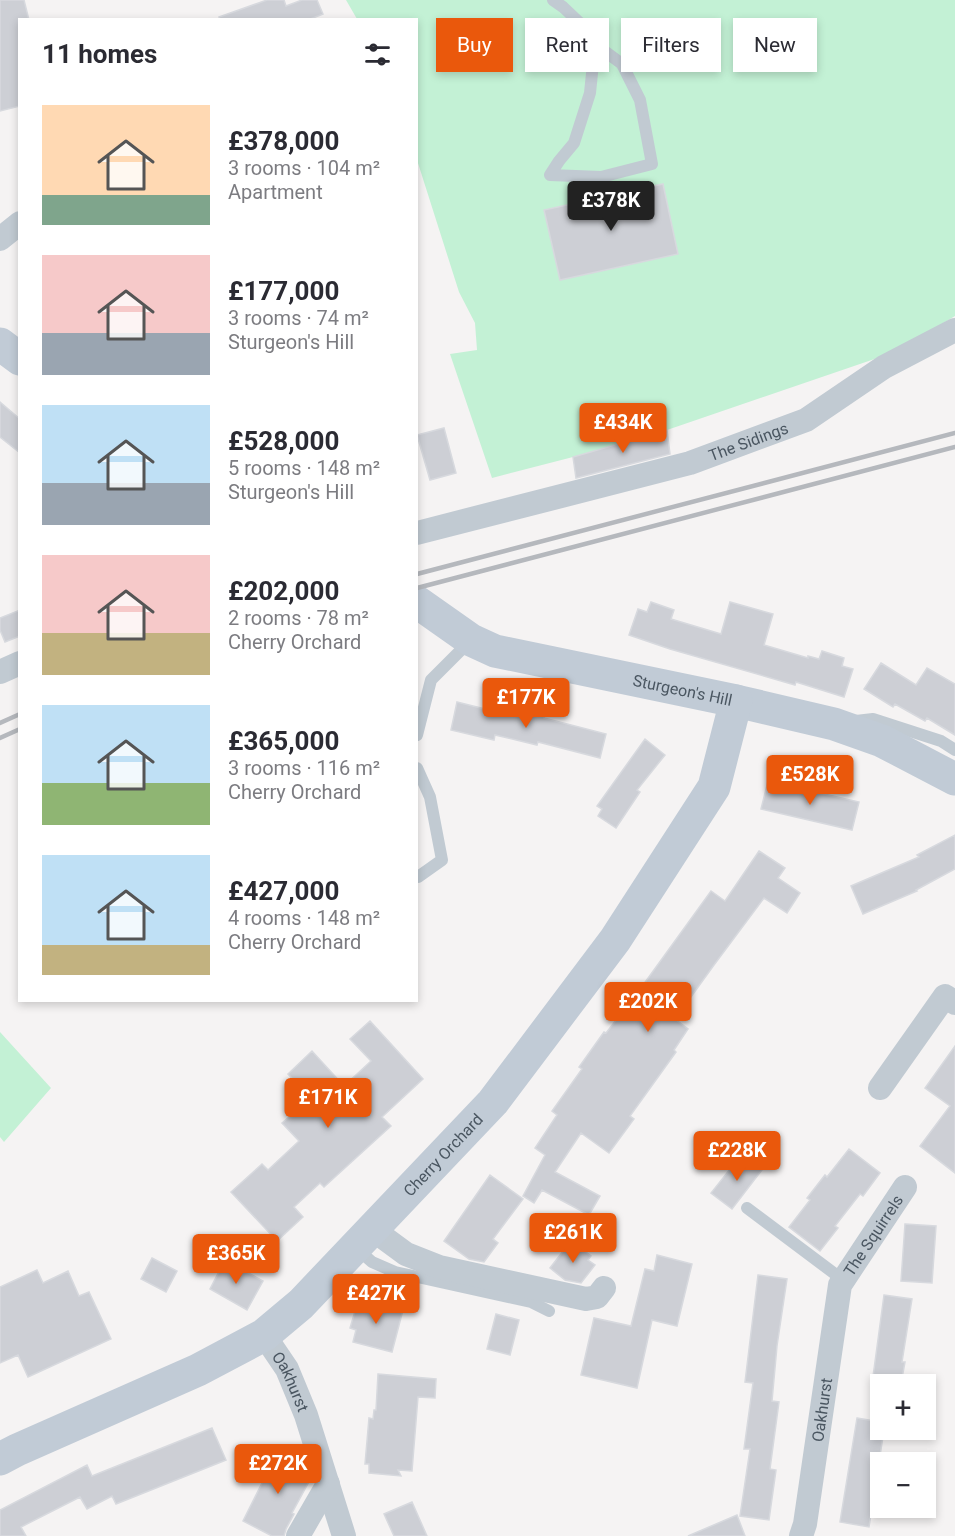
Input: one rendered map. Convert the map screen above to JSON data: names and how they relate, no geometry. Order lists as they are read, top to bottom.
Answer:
{
  "streets": {
    "street": [
      "The Sidings",
      "Sturgeon's Hill",
      "Cherry Orchard",
      "The Squirrels",
      "Oakhurst"
    ]
  },
  "crossings": [
    ["Sturgeon's Hill", "Cherry Orchard"],
    ["Cherry Orchard", "Oakhurst"],
    ["The Squirrels", "Oakhurst"]
  ],
  "page": {
    "chip": [
      "Buy",
      "Rent",
      "Filters",
      "New"
    ],
    "heading": "11 homes",
    "list": [
      {
        "name": "£378,000",
        "note": "3 rooms · 104 m² · Apartment"
      },
      {
        "name": "£177,000",
        "note": "3 rooms · 74 m² · Sturgeon's Hill"
      },
      {
        "name": "£528,000",
        "note": "5 rooms · 148 m² · Sturgeon's Hill"
      },
      {
        "name": "£202,000",
        "note": "2 rooms · 78 m² · Cherry Orchard"
      },
      {
        "name": "£365,000",
        "note": "3 rooms · 116 m² · Cherry Orchard"
      },
      {
        "name": "£427,000",
        "note": "4 rooms · 148 m² · Cherry Orchard"
      }
    ],
    "price": [
      "£378K",
      "£434K",
      "£177K",
      "£528K",
      "£202K",
      "£171K",
      "£228K",
      "£261K",
      "£365K",
      "£427K",
      "£272K"
    ],
    "map_buttons": ["+", "−"]
  }
}
